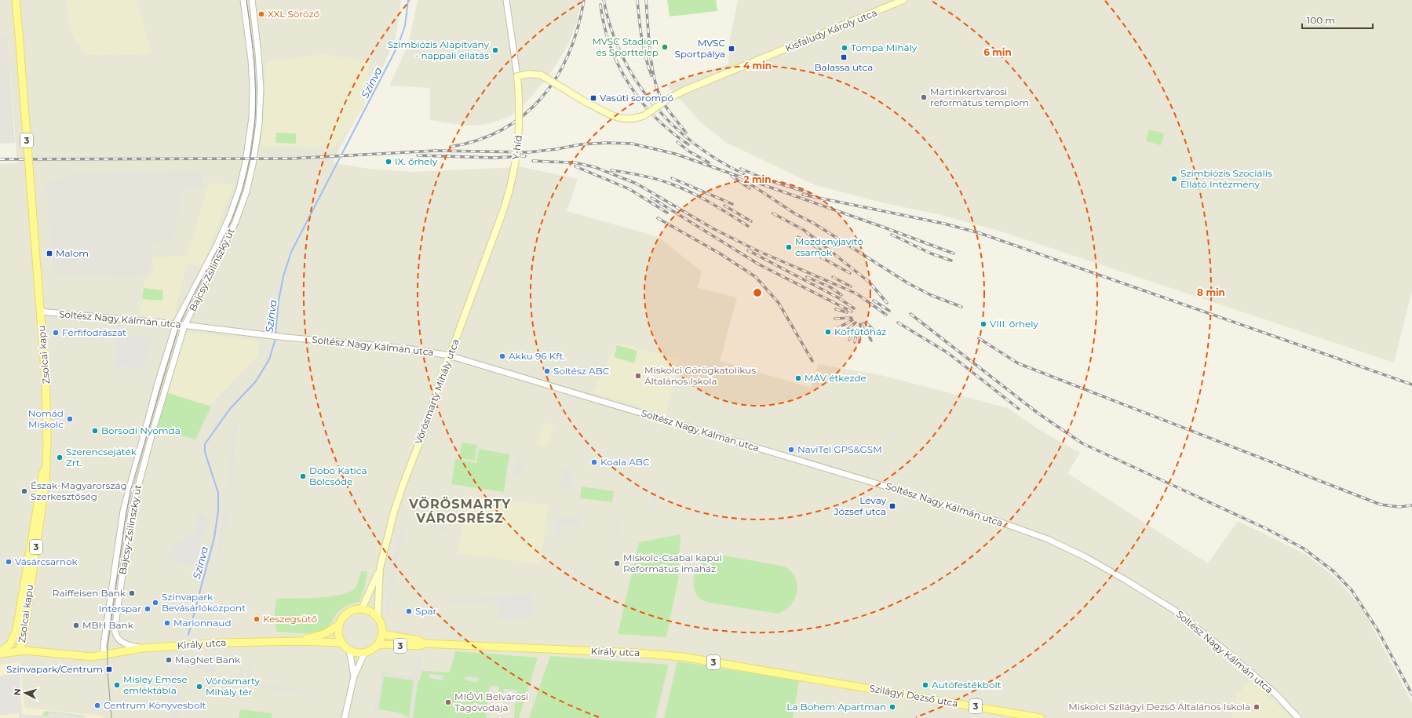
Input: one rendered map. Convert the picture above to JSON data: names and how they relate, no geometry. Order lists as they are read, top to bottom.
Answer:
{
  "streets": {
    "main road": [
      "Kisfaludy Károly utca",
      "3",
      "Y-híd",
      "Zsolcai kapu",
      "Vörösmarty Mihály utca",
      "Király utca",
      "Szilágyi Dezső utca"
    ],
    "street": ["Bajcsy-Zsilinszky út", "Soltész Nagy Kálmán utca"]
  },
  "crossings": [
    ["Kisfaludy Károly utca", "Y-híd"],
    ["3", "Vörösmarty Mihály utca"],
    ["3", "Király utca"],
    ["Y-híd", "Vörösmarty Mihály utca"],
    ["Bajcsy-Zsilinszky út", "Soltész Nagy Kálmán utca"],
    ["Bajcsy-Zsilinszky út", "Király utca"],
    ["Soltész Nagy Kálmán utca", "Zsolcai kapu"],
    ["Soltész Nagy Kálmán utca", "Vörösmarty Mihály utca"],
    ["Zsolcai kapu", "Király utca"],
    ["Vörösmarty Mihály utca", "Király utca"],
    ["Király utca", "Szilágyi Dezső utca"]
  ],
  "districts": ["VÖRÖSMARTY VÁROSRÉSZ"],
  "water": ["Szinva"],
  "places": {
    "other": [
      "XXL Söröző",
      "MVSC Stadion és Sporttelep",
      "Tompa Mihály",
      "Szimbiózis Alapítvány - nappali ellátás",
      "Martinkertvárosi református templom",
      "IX. őrhely",
      "Szimbiózis Szociális Ellátó Intézmény",
      "Mozdonyjavító csarnok",
      "VIII. őrhely",
      "Körfűtőház",
      "Férfifodrászat",
      "Akku 96 Kft.",
      "Soltész ABC",
      "Miskolci Görögkatolikus Általános Iskola",
      "MÁV étkezde",
      "Nomád Miskolc",
      "Borsodi Nyomda",
      "NaviTel GPS&GSM",
      "Szerencsejáték Zrt.",
      "Koala ABC",
      "Dobó Katica Bölcsőde",
      "Észak-Magyarország Szerkesztőség",
      "Vásárcsarnok",
      "Miskolc-Csabai kapui Református imaház",
      "Raiffeisen Bank",
      "Szinvapark Bevásárlóközpont",
      "Interspar",
      "Spar",
      "Keszegsütő",
      "Marionnaud",
      "MBH Bank",
      "MagNet Bank",
      "Misley Emese emléktábla",
      "Autófestékbolt",
      "Vörösmarty Mihály tér",
      "MIÓVI Belvárosi Tagóvodája",
      "Centrum Könyvesbolt",
      "La Bohem Apartman",
      "Miskolci Szilágyi Dezső Általános Iskola"
    ],
    "transit": [
      "MVSC Sportpálya",
      "Balassa utca",
      "Vasúti sorompó",
      "Malom",
      "Lévay József utca",
      "Szinvapark/Centrum"
    ]
  },
  "scale_bar": "100 m",
  "north": "left",
  "rings": [
    "6 min",
    "4 min",
    "2 min",
    "8 min"
  ]
}
